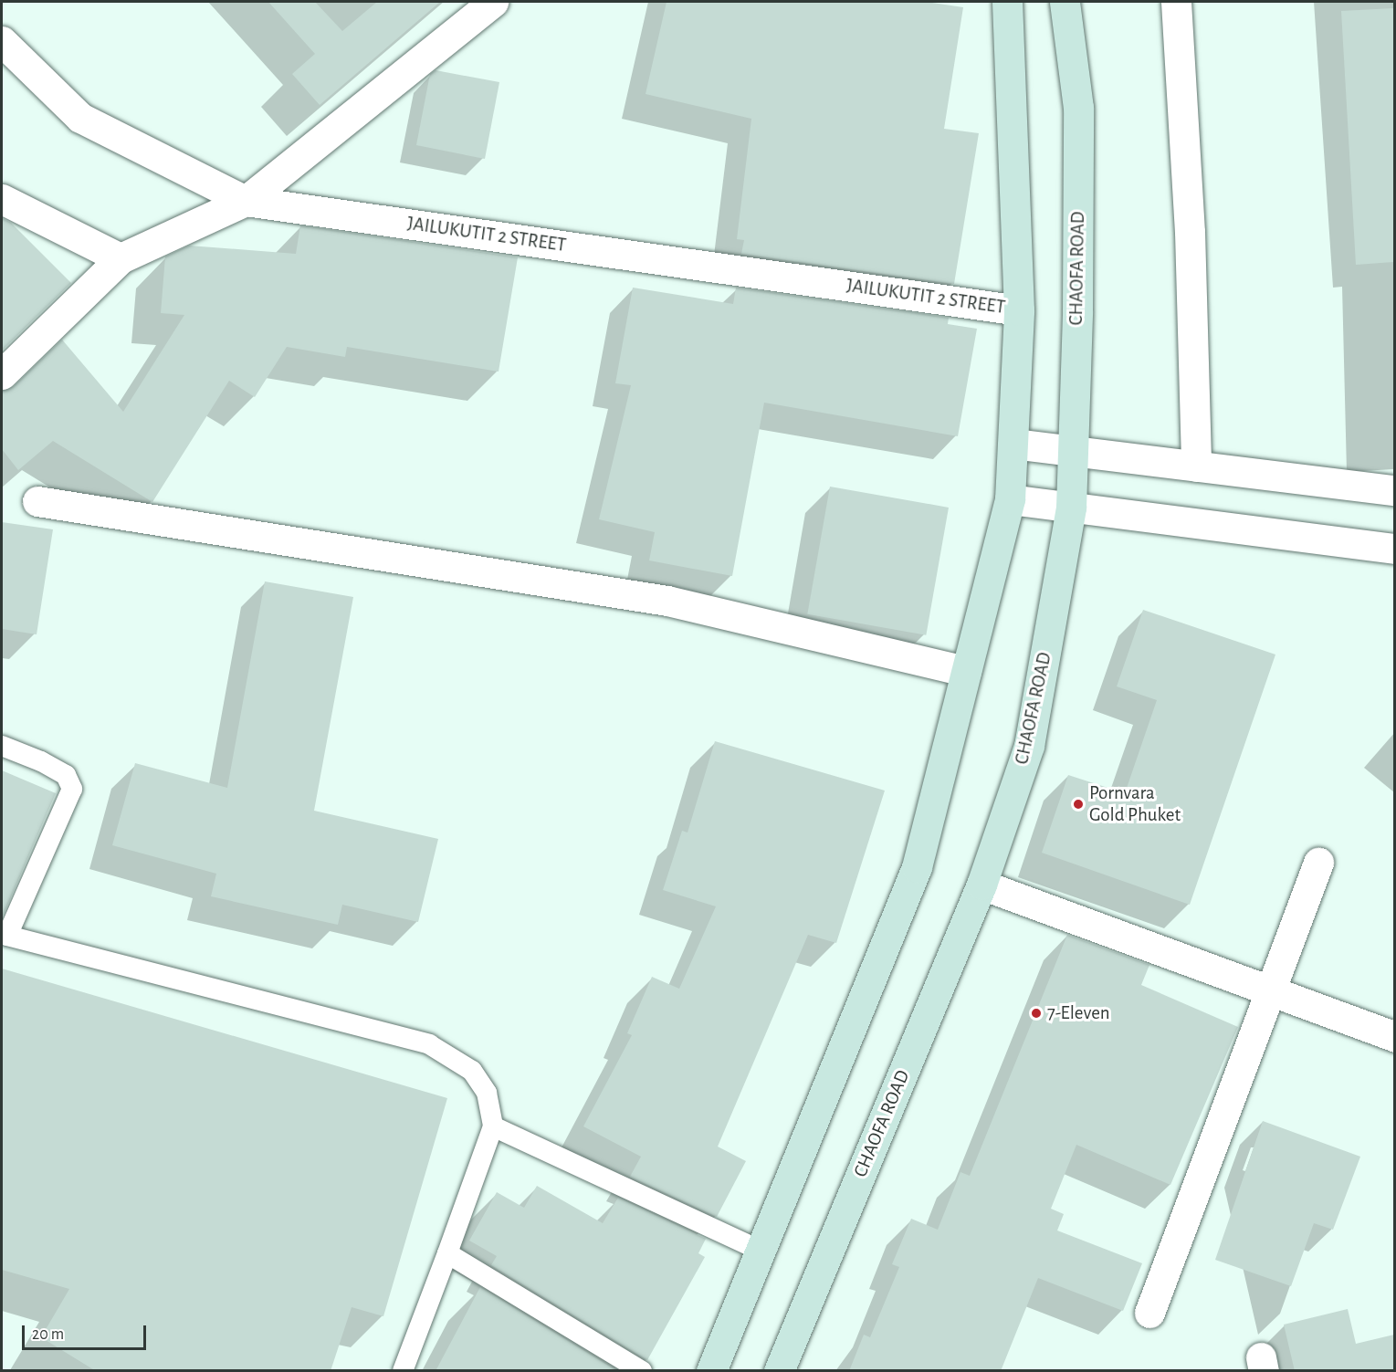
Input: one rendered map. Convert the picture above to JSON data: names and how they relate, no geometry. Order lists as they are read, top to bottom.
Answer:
{
  "streets": {
    "main road": ["CHAOFA ROAD"],
    "street": ["JAILUKUTIT 2 STREET"]
  },
  "places": ["Pornvara Gold Phuket", "7-Eleven"],
  "scale_bar": "20 m"
}
